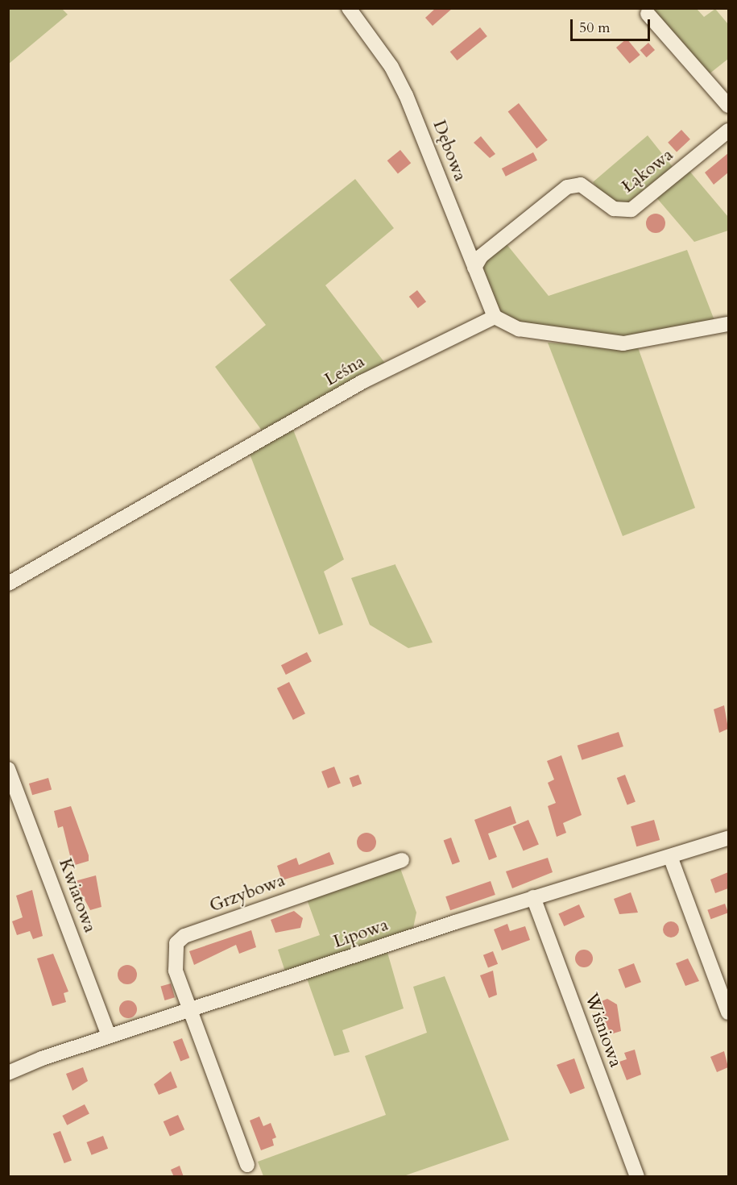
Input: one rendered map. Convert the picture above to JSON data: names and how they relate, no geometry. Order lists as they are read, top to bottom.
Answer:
{
  "streets": {
    "street": [
      "Dębowa",
      "Łąkowa",
      "Leśna",
      "Grzybowa",
      "Kwiatowa",
      "Lipowa",
      "Wiśniowa"
    ]
  },
  "crossings": [
    ["Dębowa", "Łąkowa"],
    ["Dębowa", "Leśna"],
    ["Grzybowa", "Lipowa"],
    ["Kwiatowa", "Lipowa"],
    ["Lipowa", "Wiśniowa"]
  ],
  "scale_bar": "50 m"
}
